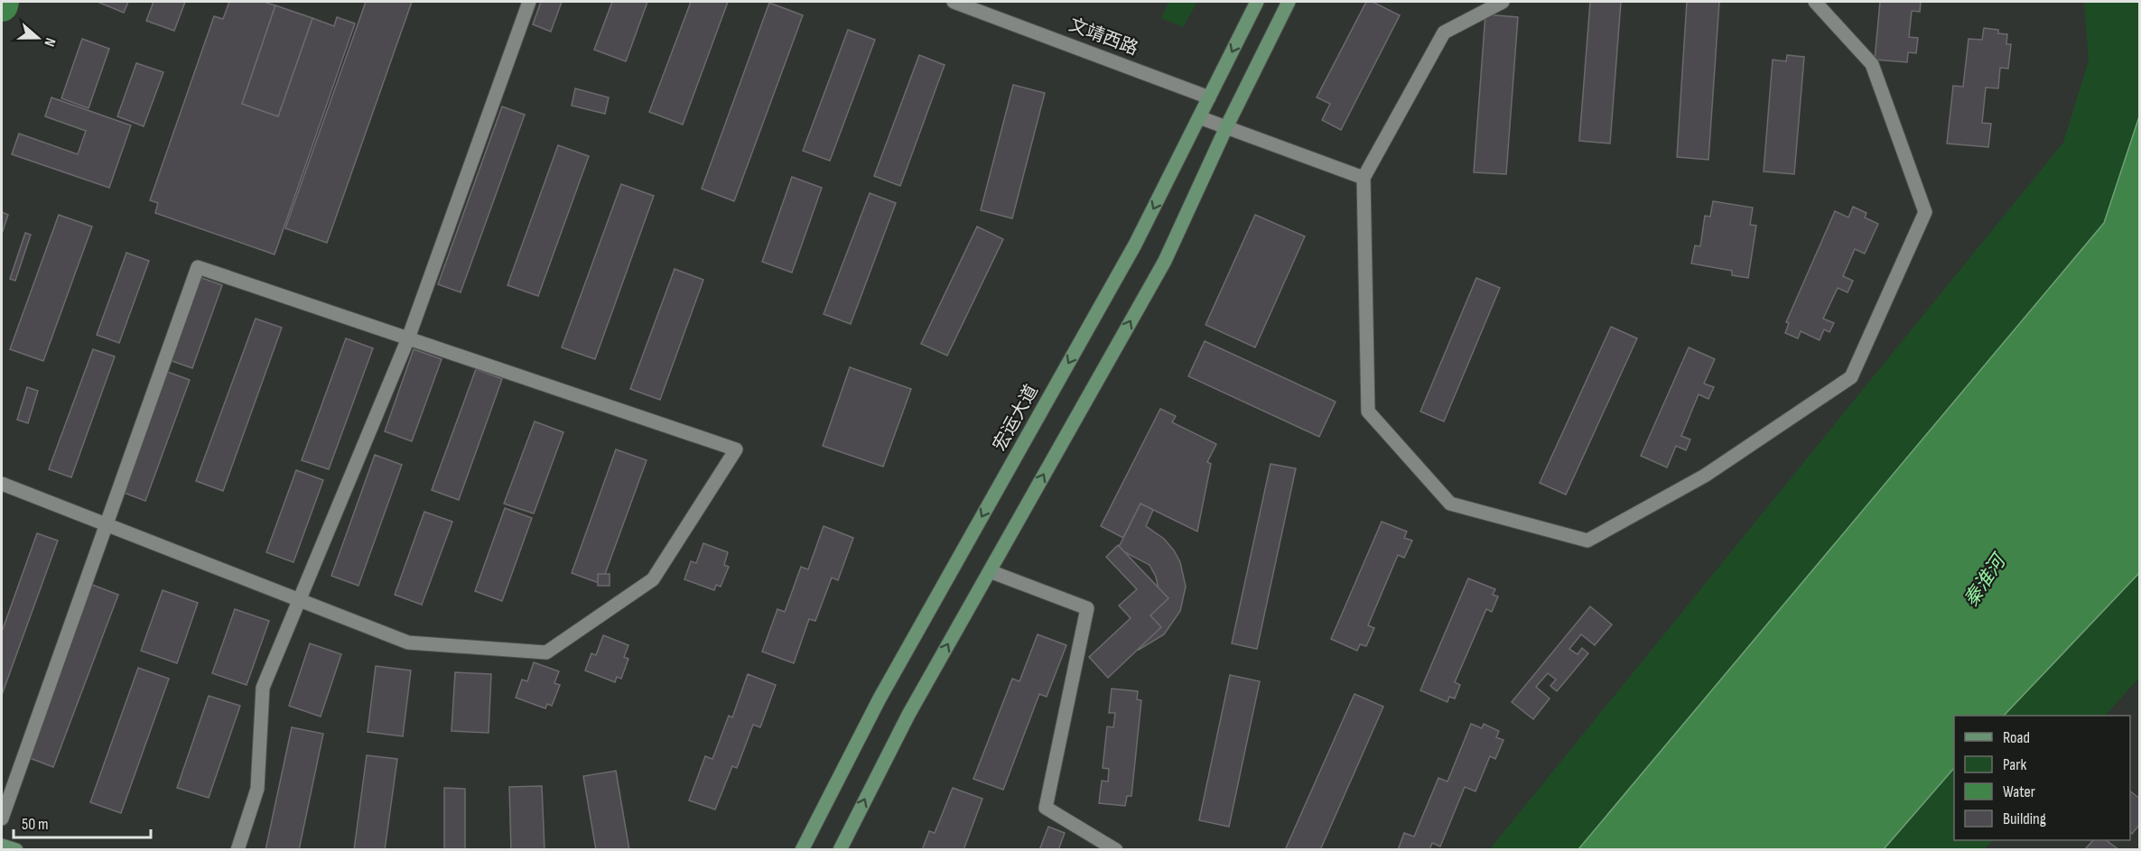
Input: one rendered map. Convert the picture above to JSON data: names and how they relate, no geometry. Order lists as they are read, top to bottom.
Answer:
{
  "streets": {
    "main road": ["宏运大道"],
    "street": ["文靖西路"]
  },
  "crossings": [
    ["文靖西路", "宏运大道"]
  ],
  "water": ["秦淮河"],
  "legend": [
    "Road",
    "Park",
    "Water",
    "Building"
  ],
  "scale_bar": "50 m",
  "north": "right"
}
